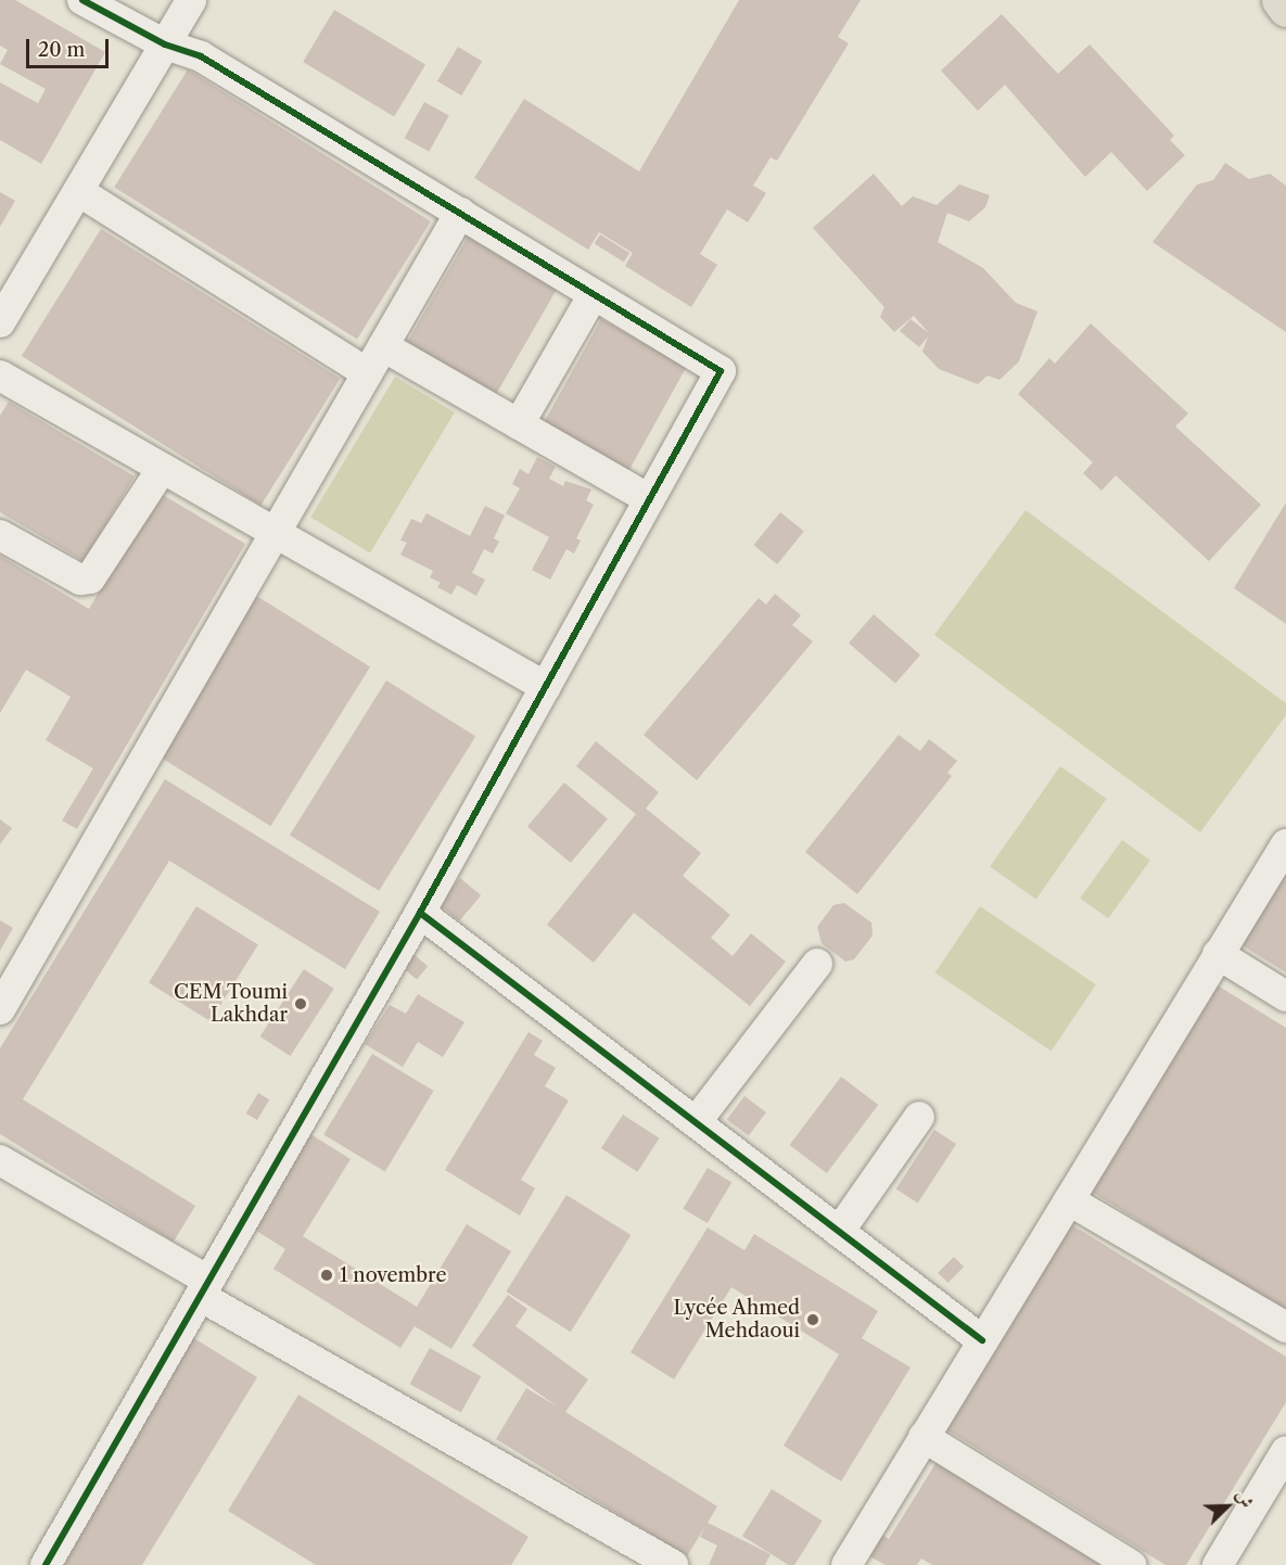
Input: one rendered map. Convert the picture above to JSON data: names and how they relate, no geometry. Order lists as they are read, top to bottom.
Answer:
{
  "places": ["CEM Toumi Lakhdar", "1 novembre", "Lycée Ahmed Mehdaoui"],
  "scale_bar": "20 m",
  "north": "top right"
}
